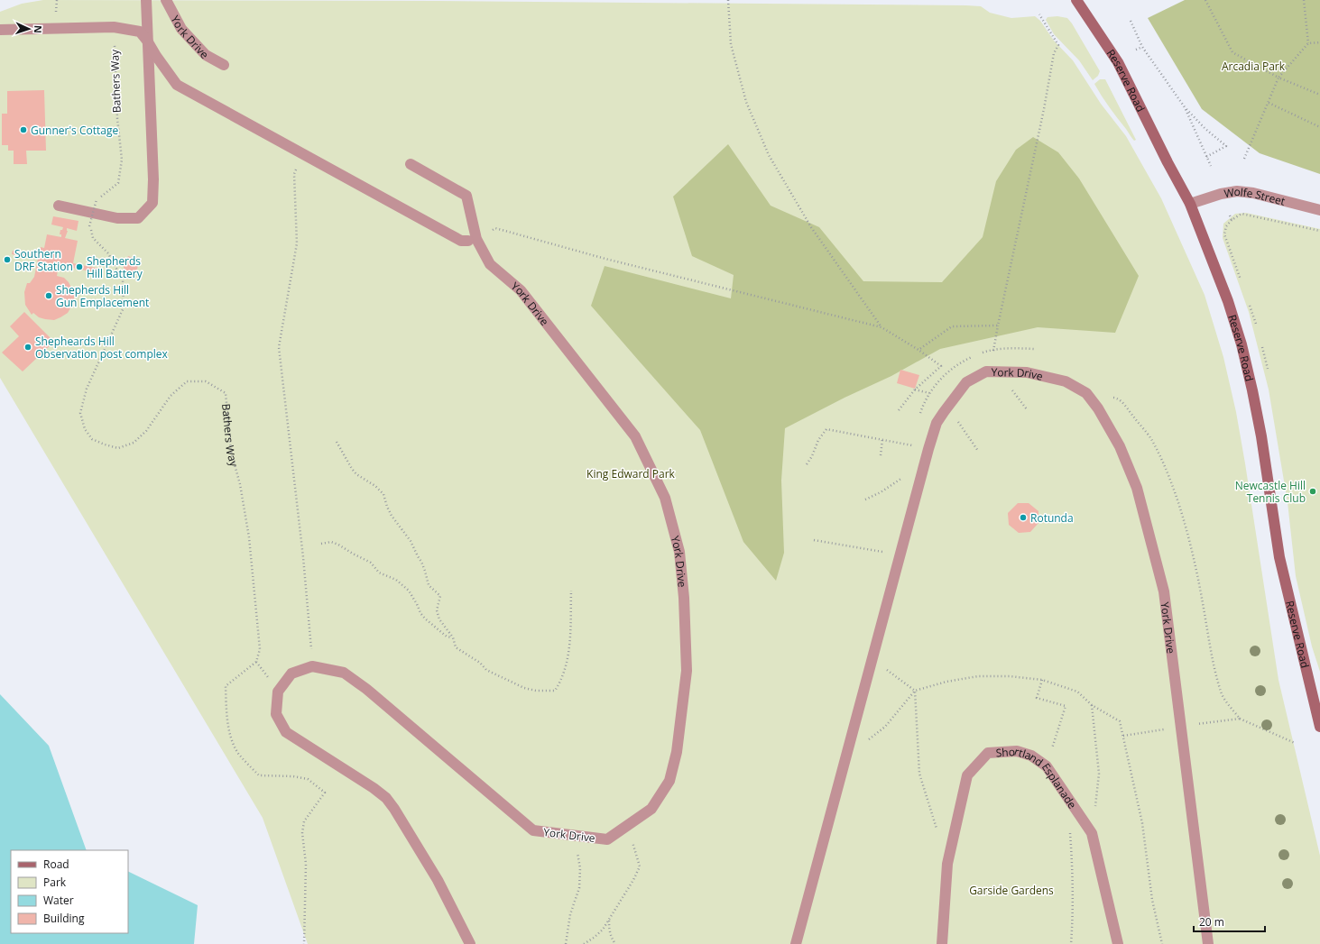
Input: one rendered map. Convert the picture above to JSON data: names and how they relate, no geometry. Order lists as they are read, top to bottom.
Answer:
{
  "streets": {
    "main road": ["Reserve Road"],
    "street": ["York Drive", "Wolfe Street", "Shortland Esplanade"],
    "path": ["Bathers Way"]
  },
  "crossings": [
    ["Reserve Road", "Wolfe Street"]
  ],
  "parks": ["Arcadia Park", "King Edward Park", "Garside Gardens"],
  "places": [
    "Gunner's Cottage",
    "Southern DRF Station",
    "Shepherds Hill Battery",
    "Shepherds Hill Gun Emplacement",
    "Shepheards Hill Observation post complex",
    "Newcastle Hill Tennis Club",
    "Rotunda"
  ],
  "legend": [
    "Road",
    "Park",
    "Water",
    "Building"
  ],
  "scale_bar": "20 m",
  "north": "right"
}
